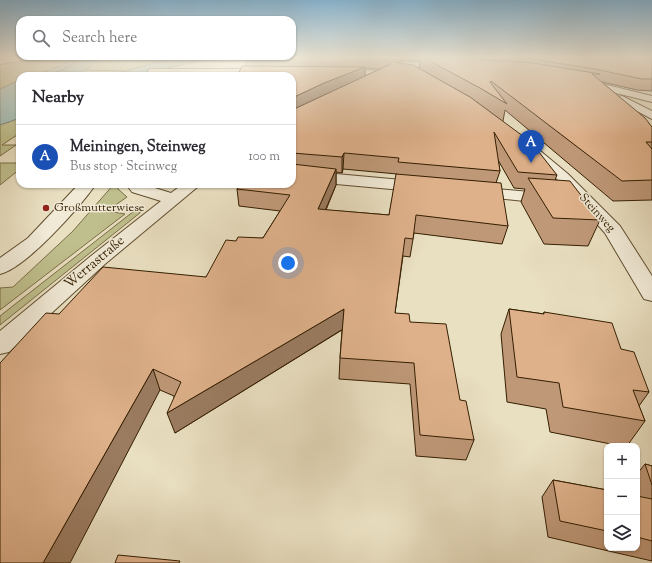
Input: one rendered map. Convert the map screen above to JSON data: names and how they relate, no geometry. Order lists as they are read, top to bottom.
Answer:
{
  "streets": {
    "street": ["Steinweg", "Werrastraße"]
  },
  "places": ["Großmutterwiese"],
  "page": {
    "search": "Search here",
    "heading": "Nearby",
    "list": [
      {
        "mark": "A",
        "name": "Meiningen, Steinweg",
        "note": "Bus stop · Steinweg",
        "value": "100 m"
      }
    ],
    "pins": "A",
    "map_buttons": ["+", "−"]
  }
}
